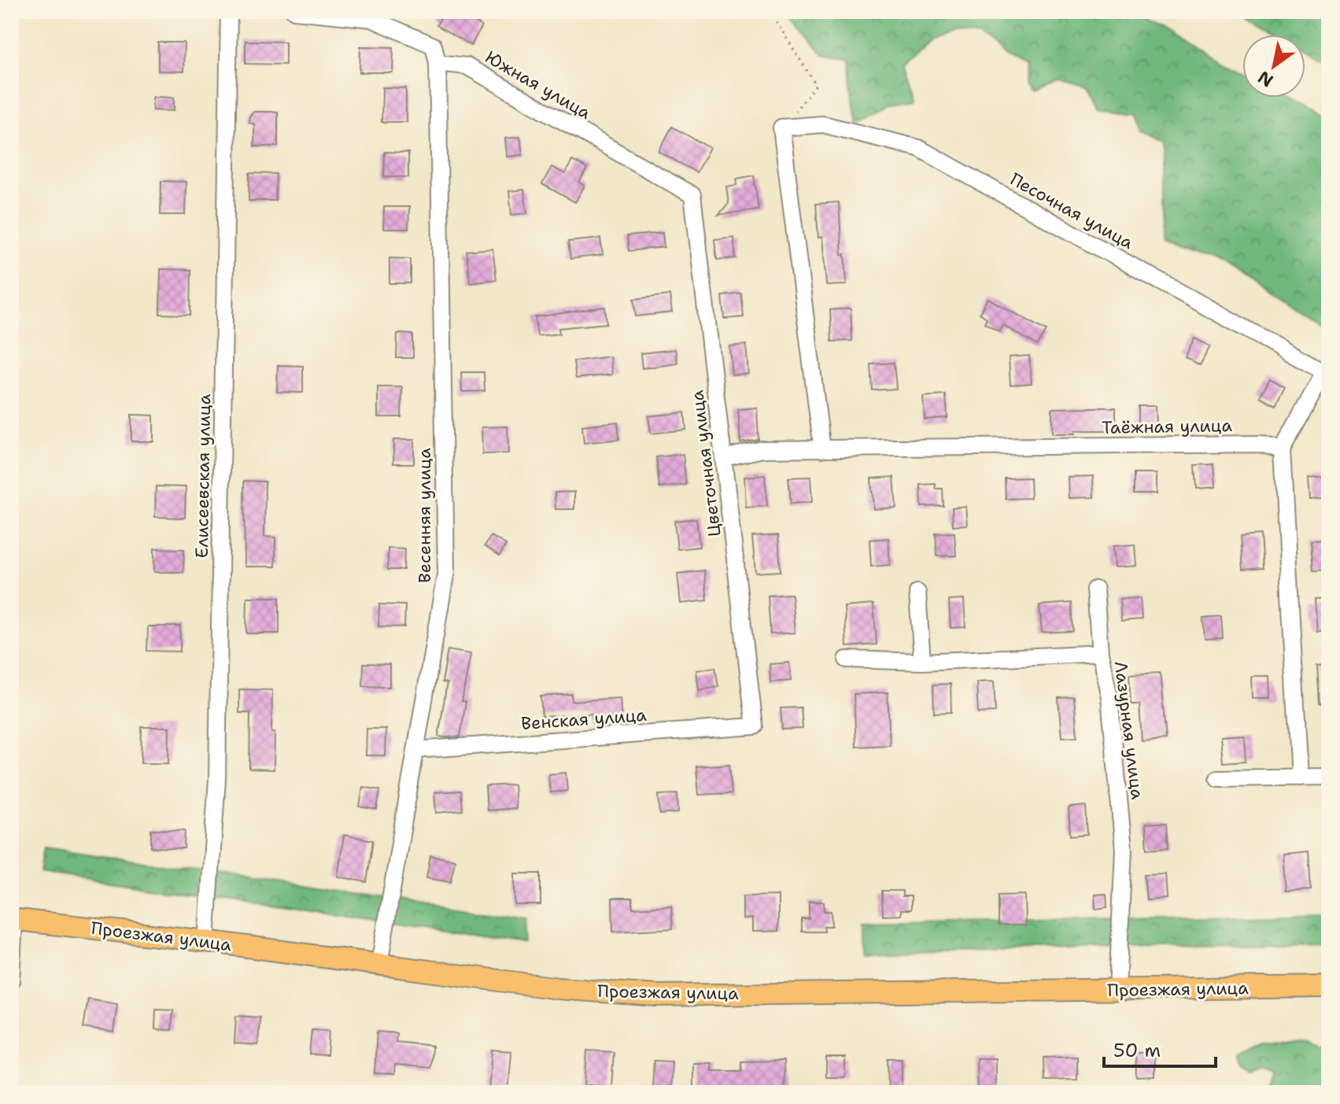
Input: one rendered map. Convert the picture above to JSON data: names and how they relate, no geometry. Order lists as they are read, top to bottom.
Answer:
{
  "streets": {
    "main road": ["Проезжая улица"],
    "street": [
      "Южная улица",
      "Песочная улица",
      "Таёжная улица",
      "Цветочная улица",
      "Елисеевская улица",
      "Весенняя улица",
      "Венская улица",
      "Лазурная улица"
    ]
  },
  "crossings": [
    ["Южная улица", "Цветочная улица"],
    ["Южная улица", "Весенняя улица"],
    ["Таёжная улица", "Цветочная улица"],
    ["Цветочная улица", "Венская улица"],
    ["Елисеевская улица", "Проезжая улица"],
    ["Весенняя улица", "Венская улица"],
    ["Весенняя улица", "Проезжая улица"],
    ["Лазурная улица", "Проезжая улица"]
  ],
  "scale_bar": "50 m",
  "north": "bottom left"
}
